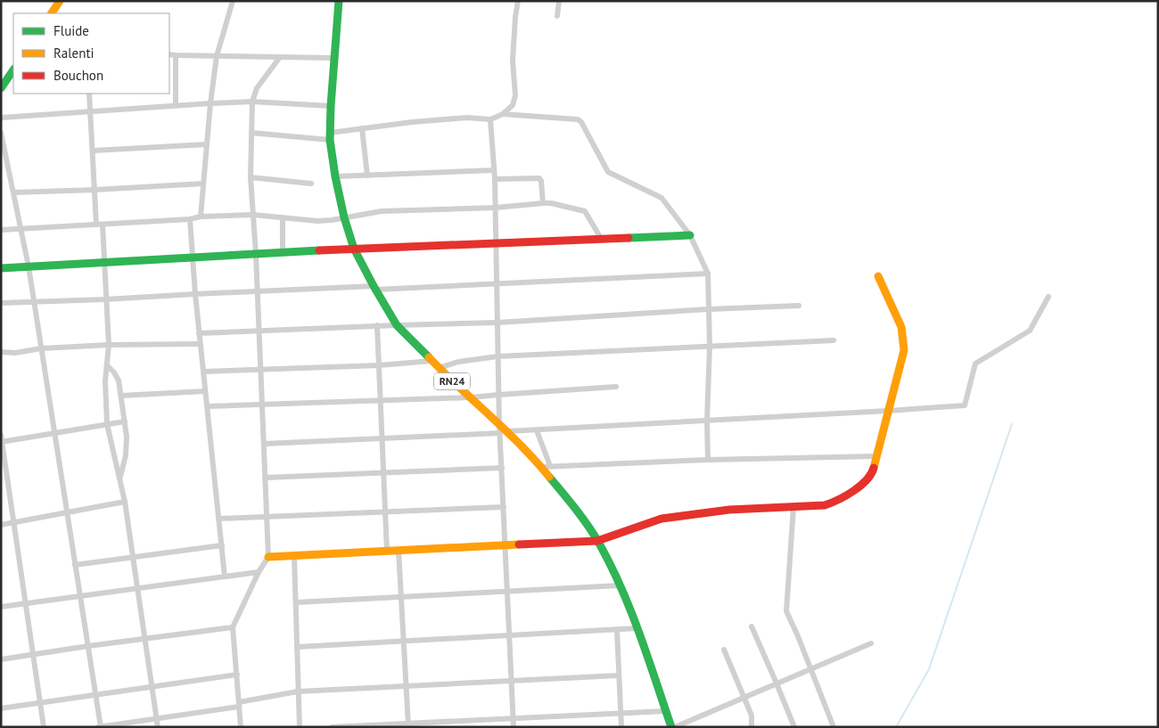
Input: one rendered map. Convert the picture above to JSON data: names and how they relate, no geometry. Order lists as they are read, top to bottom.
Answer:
{
  "streets": {
    "street": ["RN24"]
  },
  "legend": ["Fluide", "Ralenti", "Bouchon"]
}
